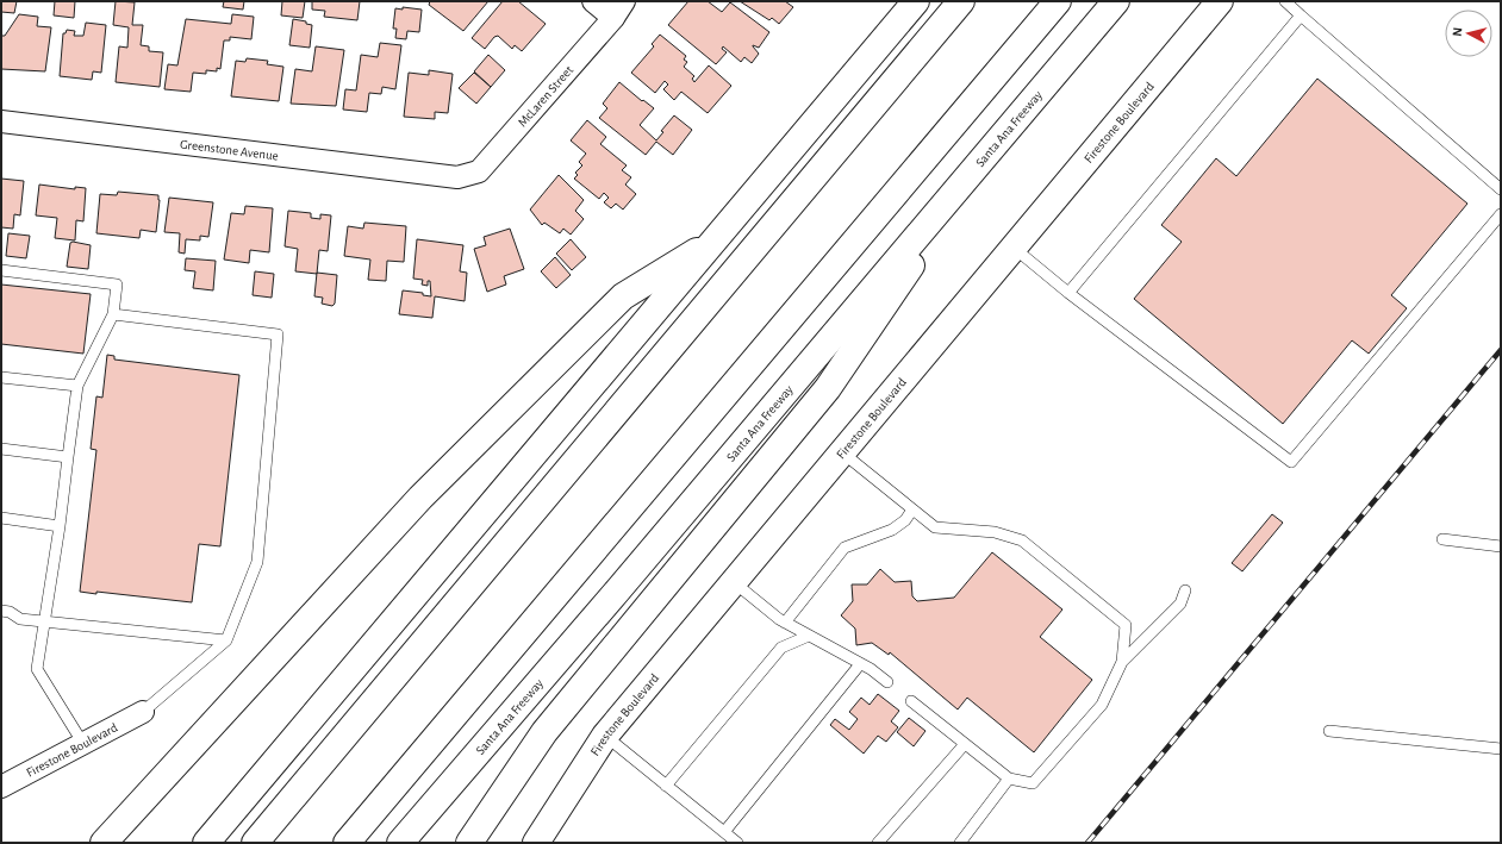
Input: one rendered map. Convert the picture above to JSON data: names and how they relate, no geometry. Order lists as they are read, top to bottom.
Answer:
{
  "streets": {
    "main road": ["Firestone Boulevard", "Santa Ana Freeway"],
    "street": ["McLaren Street", "Greenstone Avenue"]
  },
  "crossings": [
    ["McLaren Street", "Greenstone Avenue"]
  ],
  "north": "left"
}
